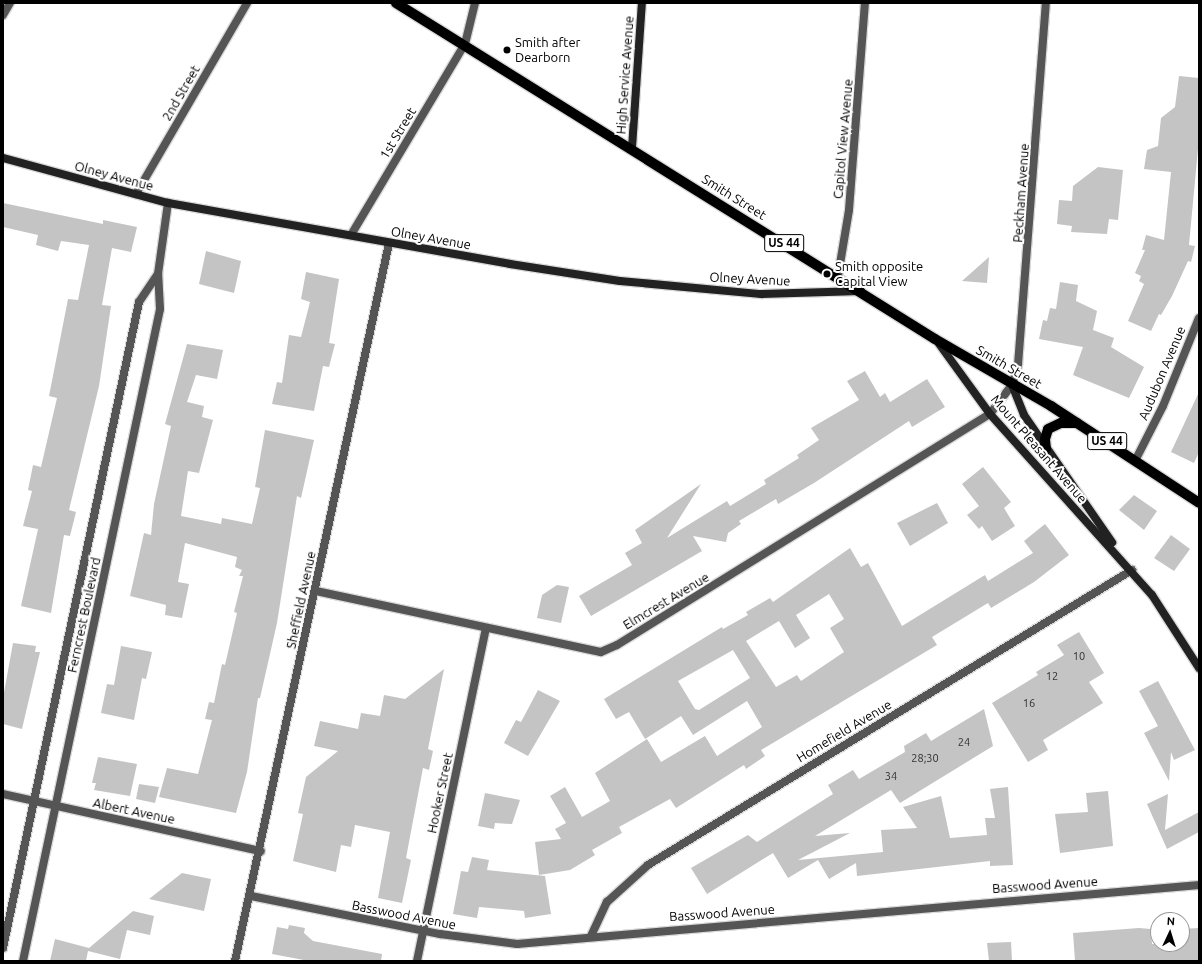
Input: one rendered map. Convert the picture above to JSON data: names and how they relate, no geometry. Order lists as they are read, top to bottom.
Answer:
{
  "streets": {
    "main road": ["Smith Street", "US 44"],
    "street": [
      "High Service Avenue",
      "2nd Street",
      "1st Street",
      "Capitol View Avenue",
      "Olney Avenue",
      "Peckham Avenue",
      "Audubon Avenue",
      "Mount Pleasant Avenue",
      "Sheffield Avenue",
      "Elmcrest Avenue",
      "Ferncrest Boulevard",
      "Homefield Avenue",
      "Hooker Street",
      "Albert Avenue",
      "Basswood Avenue"
    ]
  },
  "crossings": [
    ["High Service Avenue", "Smith Street"],
    ["2nd Street", "Olney Avenue"],
    ["1st Street", "Olney Avenue"],
    ["1st Street", "Smith Street"],
    ["Capitol View Avenue", "Smith Street"],
    ["Olney Avenue", "Smith Street"],
    ["Olney Avenue", "Sheffield Avenue"],
    ["Olney Avenue", "Ferncrest Boulevard"],
    ["Peckham Avenue", "Smith Street"],
    ["Peckham Avenue", "Mount Pleasant Avenue"],
    ["Smith Street", "Audubon Avenue"],
    ["Smith Street", "Mount Pleasant Avenue"],
    ["Mount Pleasant Avenue", "Elmcrest Avenue"],
    ["Mount Pleasant Avenue", "Homefield Avenue"],
    ["Sheffield Avenue", "Elmcrest Avenue"],
    ["Sheffield Avenue", "Albert Avenue"],
    ["Sheffield Avenue", "Basswood Avenue"],
    ["Elmcrest Avenue", "Hooker Street"],
    ["Ferncrest Boulevard", "Albert Avenue"],
    ["Homefield Avenue", "Basswood Avenue"],
    ["Hooker Street", "Basswood Avenue"]
  ],
  "places": ["Smith after Dearborn", "Smith opposite Capital View"],
  "house_numbers": [
    "10",
    "12",
    "16",
    "24",
    "28;30",
    "34"
  ],
  "north": "top"
}
